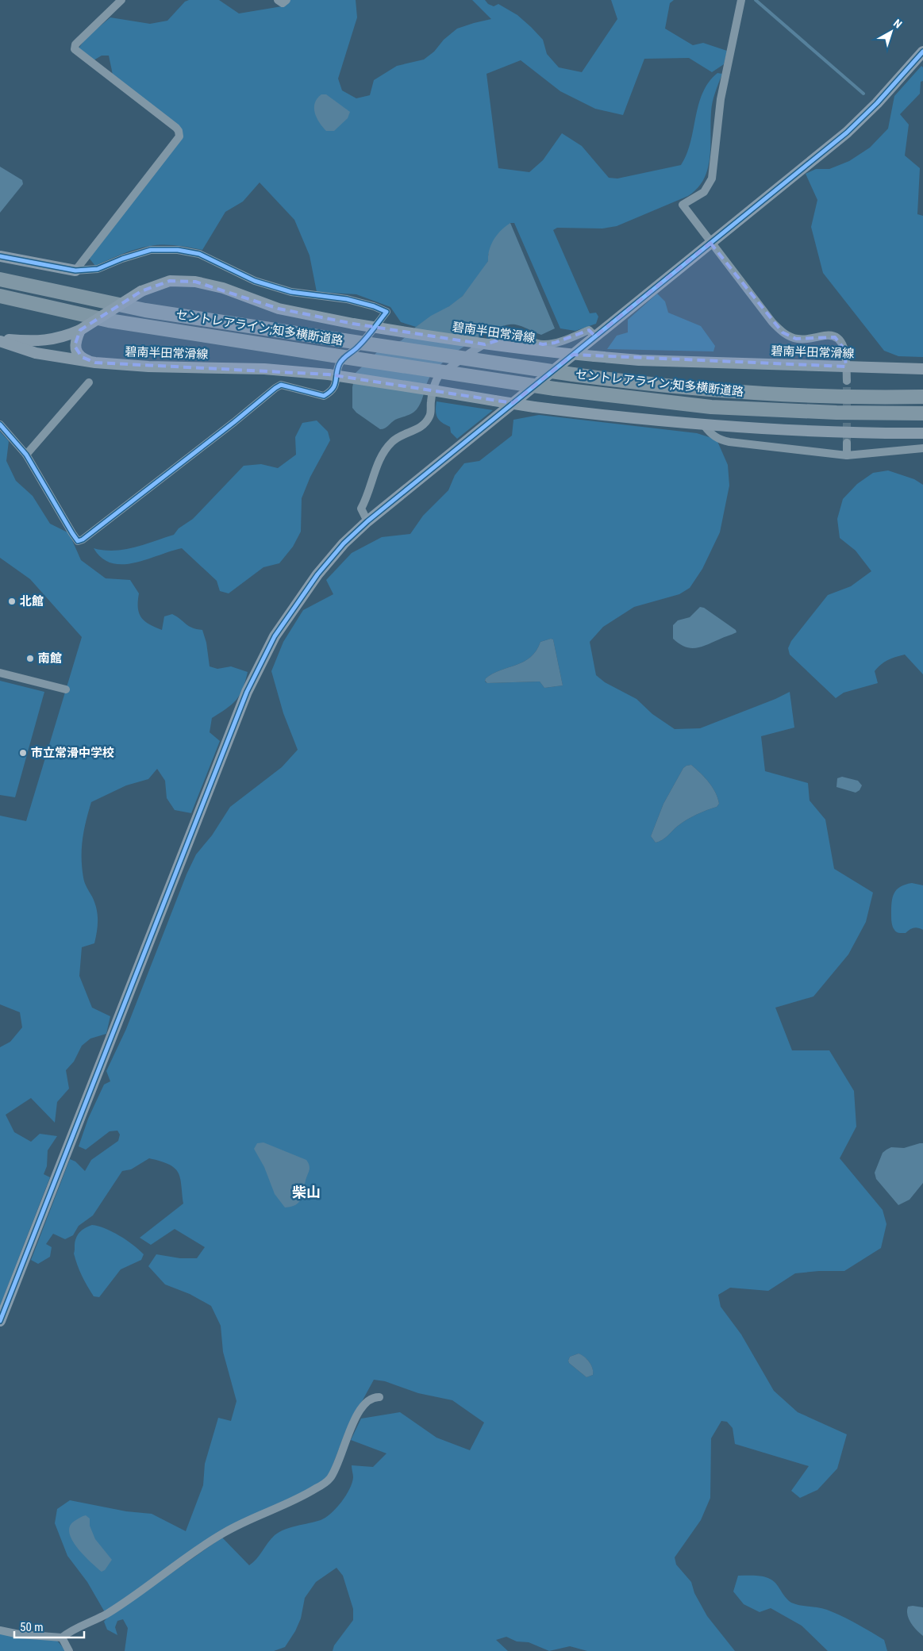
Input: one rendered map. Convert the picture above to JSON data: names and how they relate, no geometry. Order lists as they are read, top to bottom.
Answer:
{
  "streets": {
    "highway": ["セントレアライン;知多横断道路"],
    "main road": ["碧南半田常滑線"]
  },
  "districts": ["柴山"],
  "places": ["北館", "南館", "市立常滑中学校"],
  "scale_bar": "50 m",
  "north": "top right"
}
